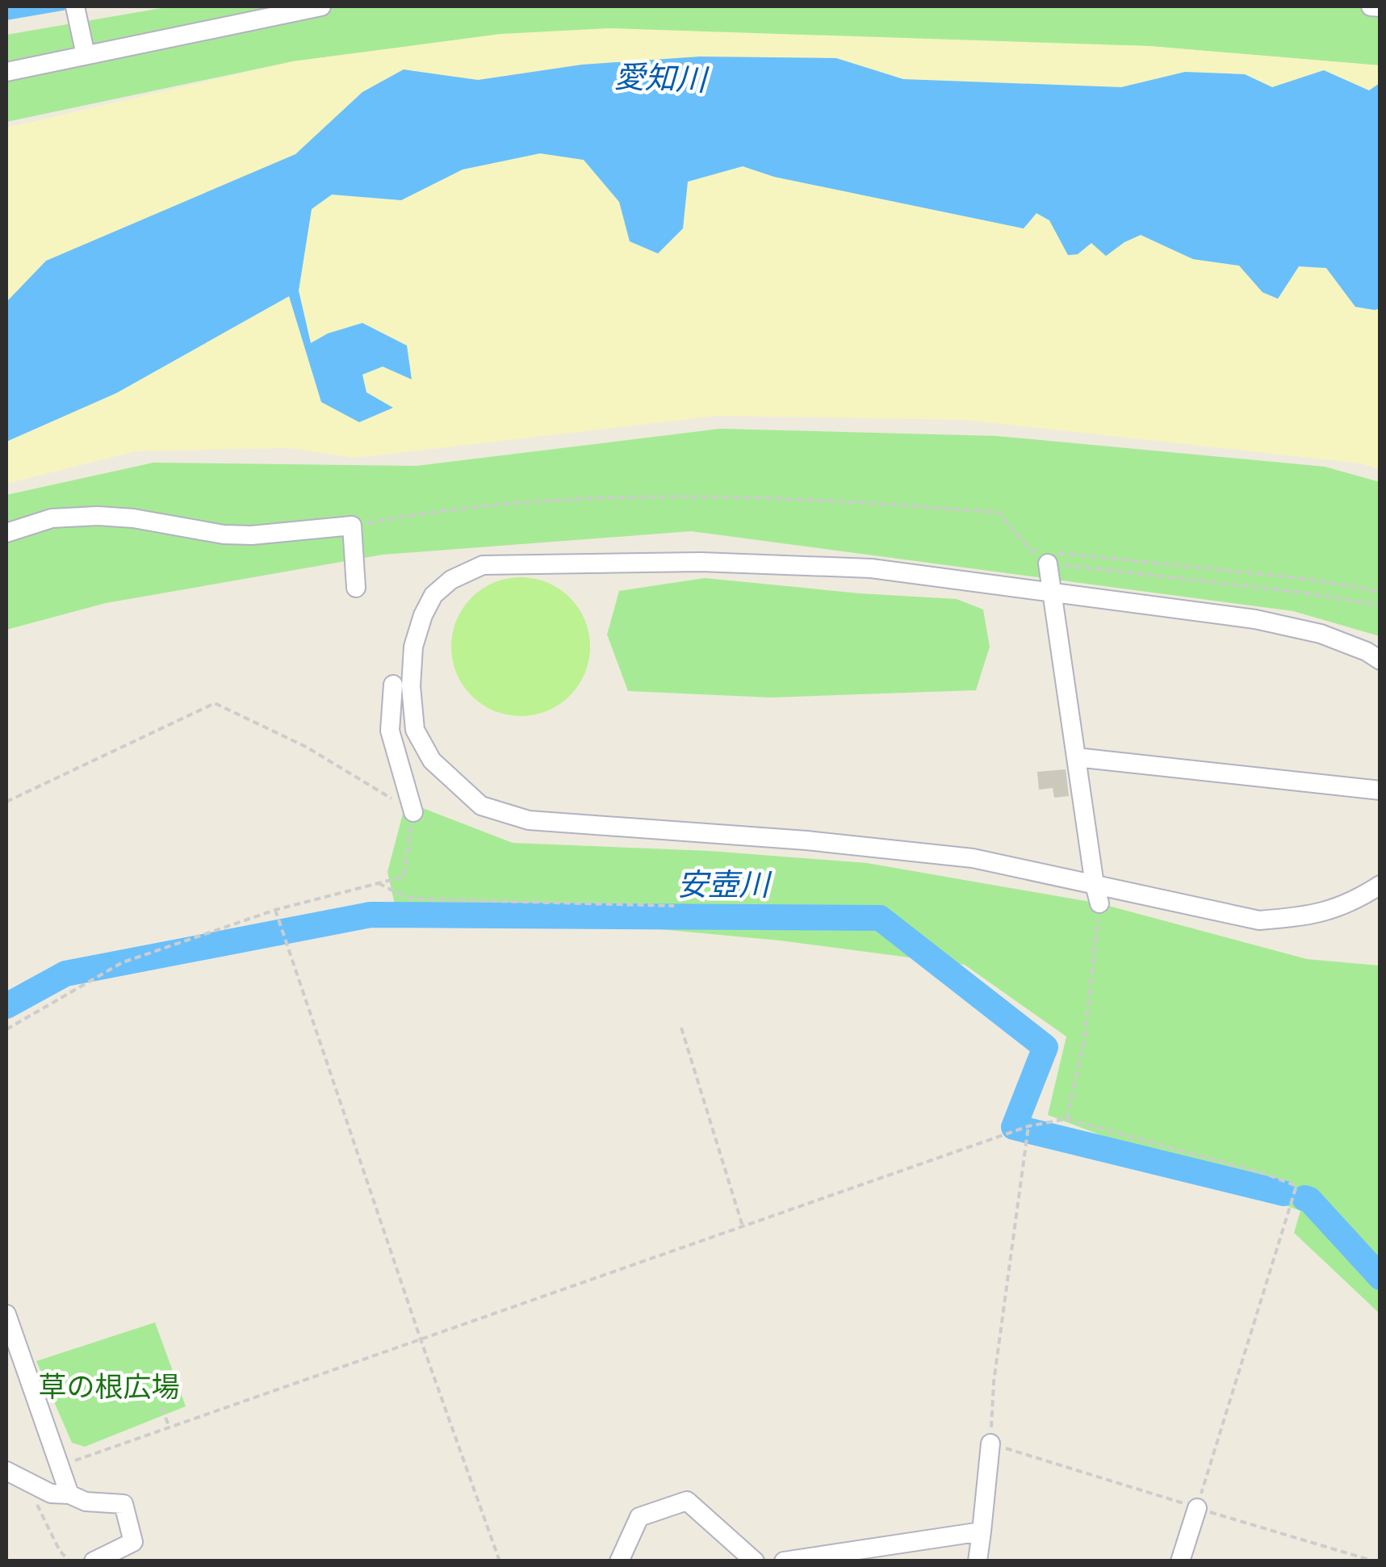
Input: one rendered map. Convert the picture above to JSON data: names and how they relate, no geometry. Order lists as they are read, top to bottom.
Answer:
{
  "water": ["愛知川", "安壺川"],
  "parks": ["草の根広場"]
}
